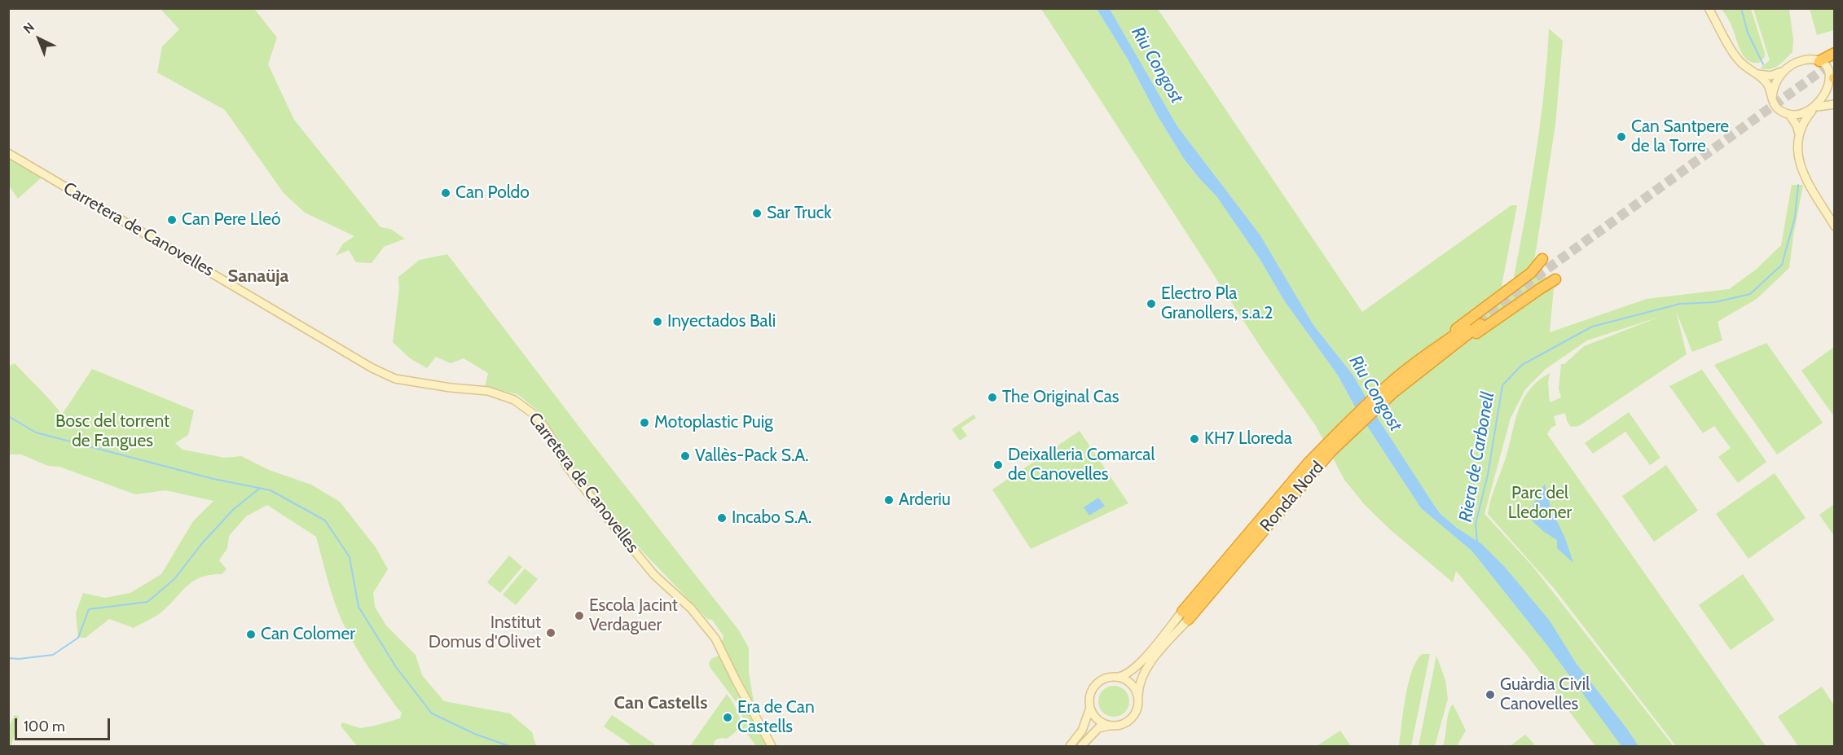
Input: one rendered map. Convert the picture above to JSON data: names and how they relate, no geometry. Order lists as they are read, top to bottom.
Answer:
{
  "streets": {
    "highway": ["Ronda Nord"],
    "street": ["Carretera de Canovelles"]
  },
  "districts": ["Sanaüja", "Can Castells"],
  "water": ["Riu Congost", "Riera de Carbonell"],
  "parks": ["Bosc del torrent de Fangues", "Parc del Lledoner"],
  "places": [
    "Can Santpere de la Torre",
    "Can Poldo",
    "Sar Truck",
    "Can Pere Lleó",
    "Electro Pla Granollers, s.a.2",
    "Inyectados Bali",
    "The Original Cas",
    "Motoplastic Puig",
    "KH7 Lloreda",
    "Vallès-Pack S.A.",
    "Deixalleria Comarcal de Canovelles",
    "Arderiu",
    "Incabo S.A.",
    "Escola Jacint Verdaguer",
    "Institut Domus d'Olivet",
    "Can Colomer",
    "Guàrdia Civil Canovelles",
    "Era de Can Castells"
  ],
  "scale_bar": "100 m",
  "north": "top left"
}
